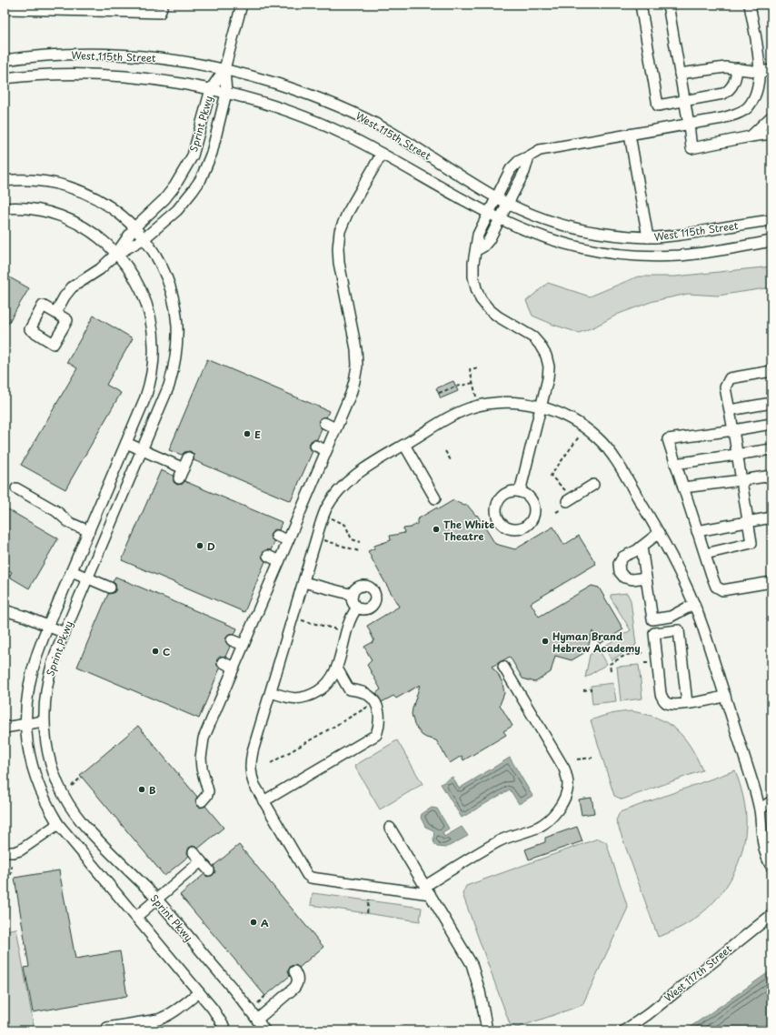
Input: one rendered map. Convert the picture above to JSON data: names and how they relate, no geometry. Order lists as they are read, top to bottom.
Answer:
{
  "streets": {
    "street": ["West 115th Street", "Sprint Pkwy", "West 117th Street"]
  },
  "crossings": [
    ["West 115th Street", "Sprint Pkwy"]
  ],
  "places": [
    "E",
    "The White Theatre",
    "D",
    "Hyman Brand Hebrew Academy",
    "C",
    "B",
    "A"
  ]
}
